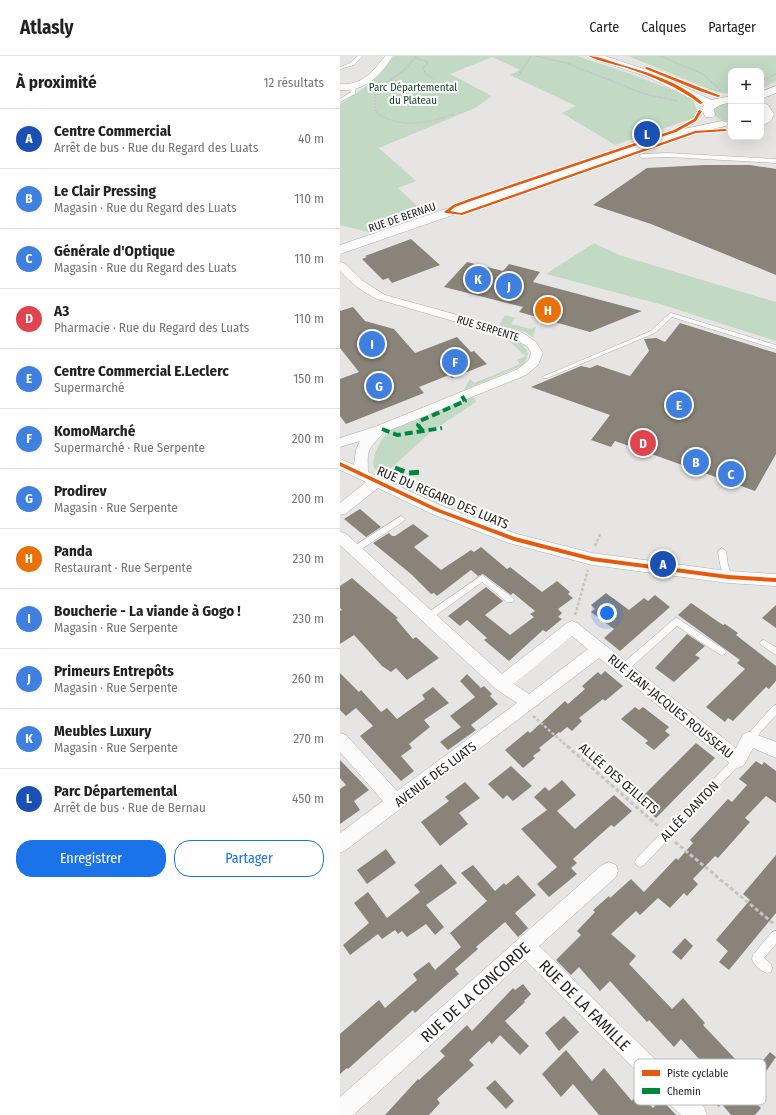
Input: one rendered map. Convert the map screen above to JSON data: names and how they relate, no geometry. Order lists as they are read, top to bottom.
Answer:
{
  "streets": {
    "street": [
      "RUE DE BERNAU",
      "RUE SERPENTE",
      "RUE DU REGARD DES LUATS",
      "RUE JEAN-JACQUES ROUSSEAU",
      "AVENUE DES LUATS",
      "RUE DE LA CONCORDE",
      "RUE DE LA FAMILLE"
    ],
    "lane": ["ALLÉE DANTON"],
    "path": ["ALLÉE DES ŒILLETS"]
  },
  "crossings": [
    ["RUE SERPENTE", "RUE DU REGARD DES LUATS"],
    ["RUE JEAN-JACQUES ROUSSEAU", "AVENUE DES LUATS"],
    ["RUE JEAN-JACQUES ROUSSEAU", "ALLÉE DES ŒILLETS"],
    ["RUE JEAN-JACQUES ROUSSEAU", "ALLÉE DANTON"],
    ["AVENUE DES LUATS", "ALLÉE DES ŒILLETS"],
    ["ALLÉE DES ŒILLETS", "ALLÉE DANTON"],
    ["RUE DE LA CONCORDE", "RUE DE LA FAMILLE"]
  ],
  "parks": ["Parc Départemental du Plateau"],
  "legend": ["Piste cyclable", "Chemin"],
  "page": {
    "header": "Atlasly",
    "nav": ["Carte", "Calques", "Partager"],
    "heading": ["À proximité", "12 résultats"],
    "map_buttons": ["+", "−"],
    "list": [
      {
        "mark": "A",
        "name": "Centre Commercial",
        "note": "Arrêt de bus · Rue du Regard des Luats",
        "value": "40 m"
      },
      {
        "mark": "B",
        "name": "Le Clair Pressing",
        "note": "Magasin · Rue du Regard des Luats",
        "value": "110 m"
      },
      {
        "mark": "C",
        "name": "Générale d'Optique",
        "note": "Magasin · Rue du Regard des Luats",
        "value": "110 m"
      },
      {
        "mark": "D",
        "name": "A3",
        "note": "Pharmacie · Rue du Regard des Luats",
        "value": "110 m"
      },
      {
        "mark": "E",
        "name": "Centre Commercial E.Leclerc",
        "note": "Supermarché",
        "value": "150 m"
      },
      {
        "mark": "F",
        "name": "KomoMarché",
        "note": "Supermarché · Rue Serpente",
        "value": "200 m"
      },
      {
        "mark": "G",
        "name": "Prodirev",
        "note": "Magasin · Rue Serpente",
        "value": "200 m"
      },
      {
        "mark": "H",
        "name": "Panda",
        "note": "Restaurant · Rue Serpente",
        "value": "230 m"
      },
      {
        "mark": "I",
        "name": "Boucherie - La viande à Gogo !",
        "note": "Magasin · Rue Serpente",
        "value": "230 m"
      },
      {
        "mark": "J",
        "name": "Primeurs Entrepôts",
        "note": "Magasin · Rue Serpente",
        "value": "260 m"
      },
      {
        "mark": "K",
        "name": "Meubles Luxury",
        "note": "Magasin · Rue Serpente",
        "value": "270 m"
      },
      {
        "mark": "L",
        "name": "Parc Départemental",
        "note": "Arrêt de bus · Rue de Bernau",
        "value": "450 m"
      }
    ],
    "pins": [
      "L",
      "K",
      "J",
      "H",
      "I",
      "F",
      "G",
      "E",
      "D",
      "B",
      "C",
      "A"
    ],
    "buttons": ["Enregistrer", "Partager"]
  }
}
